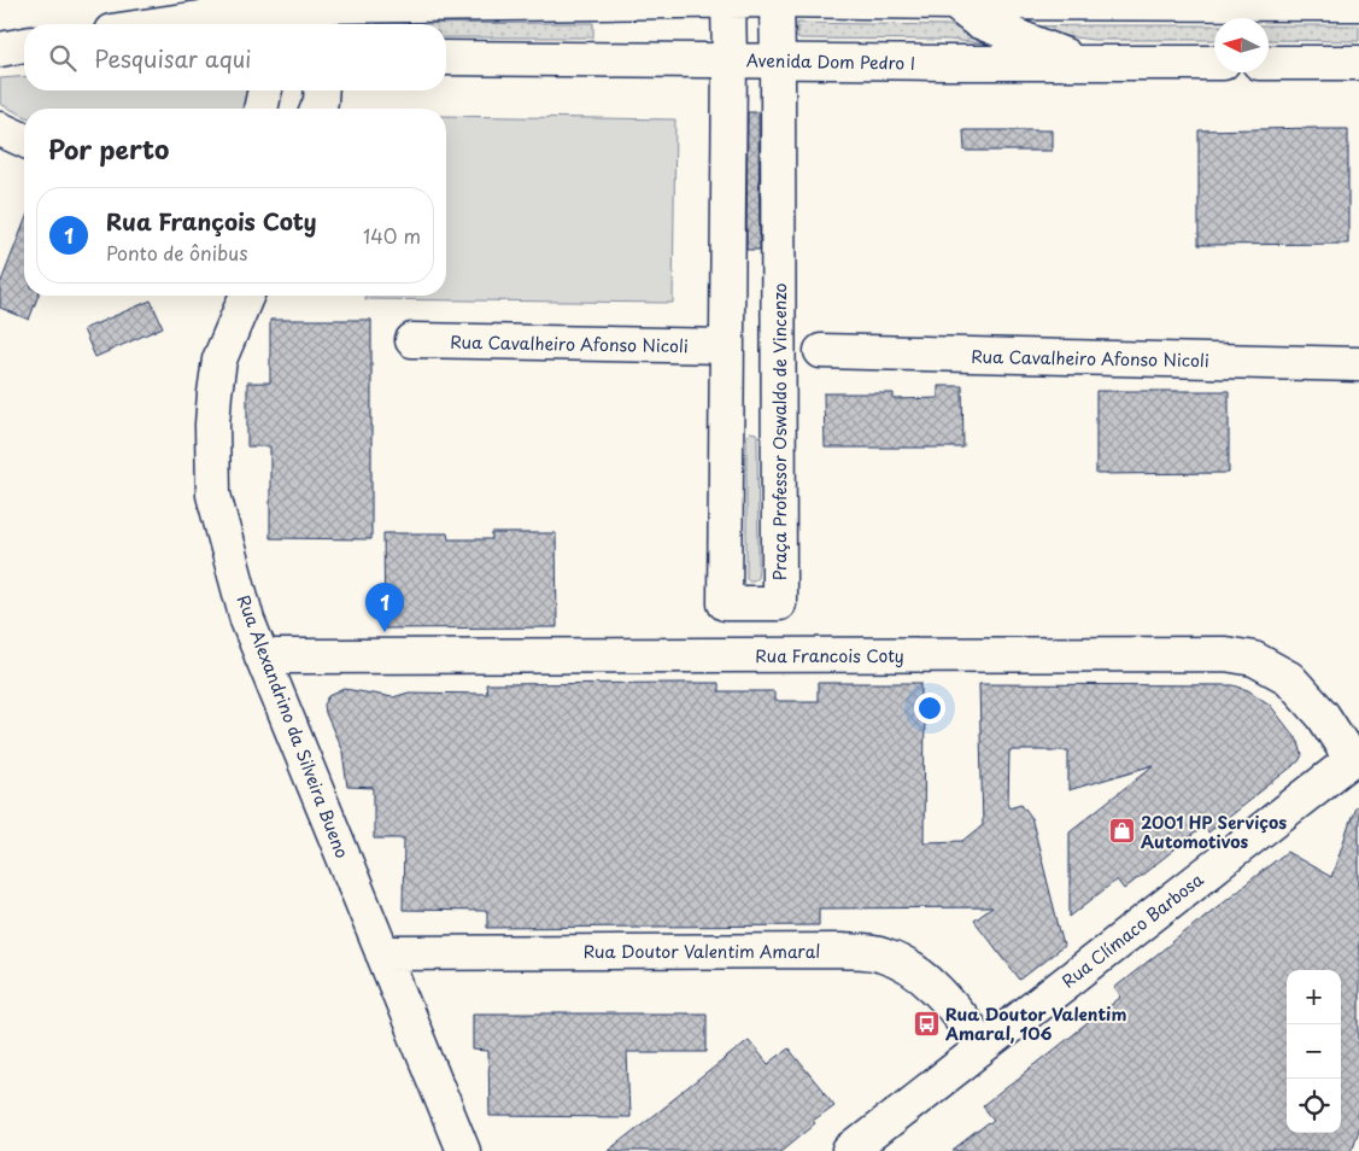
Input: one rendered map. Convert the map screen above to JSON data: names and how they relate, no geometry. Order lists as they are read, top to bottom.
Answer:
{
  "streets": {
    "street": [
      "Avenida Dom Pedro I",
      "Rua Cavalheiro Afonso Nicoli",
      "Praça Professor Oswaldo de Vincenzo",
      "Rua Francois Coty",
      "Rua Alexandrino da Silveira Bueno",
      "Rua Clímaco Barbosa",
      "Rua Doutor Valentim Amaral"
    ]
  },
  "crossings": [
    ["Avenida Dom Pedro I", "Praça Professor Oswaldo de Vincenzo"],
    ["Rua Cavalheiro Afonso Nicoli", "Praça Professor Oswaldo de Vincenzo"],
    ["Rua Francois Coty", "Rua Alexandrino da Silveira Bueno"],
    ["Rua Francois Coty", "Rua Clímaco Barbosa"],
    ["Rua Alexandrino da Silveira Bueno", "Rua Doutor Valentim Amaral"],
    ["Rua Clímaco Barbosa", "Rua Doutor Valentim Amaral"]
  ],
  "places": {
    "shop": ["2001 HP Serviços Automotivos"],
    "bus stop": ["Rua Doutor Valentim Amaral, 106"]
  },
  "north": "left",
  "page": {
    "search": "Pesquisar aqui",
    "heading": "Por perto",
    "list": [
      {
        "mark": "1",
        "name": "Rua François Coty",
        "note": "Ponto de ônibus",
        "value": "140 m"
      }
    ],
    "pins": "1",
    "map_buttons": ["+", "−"]
  }
}
